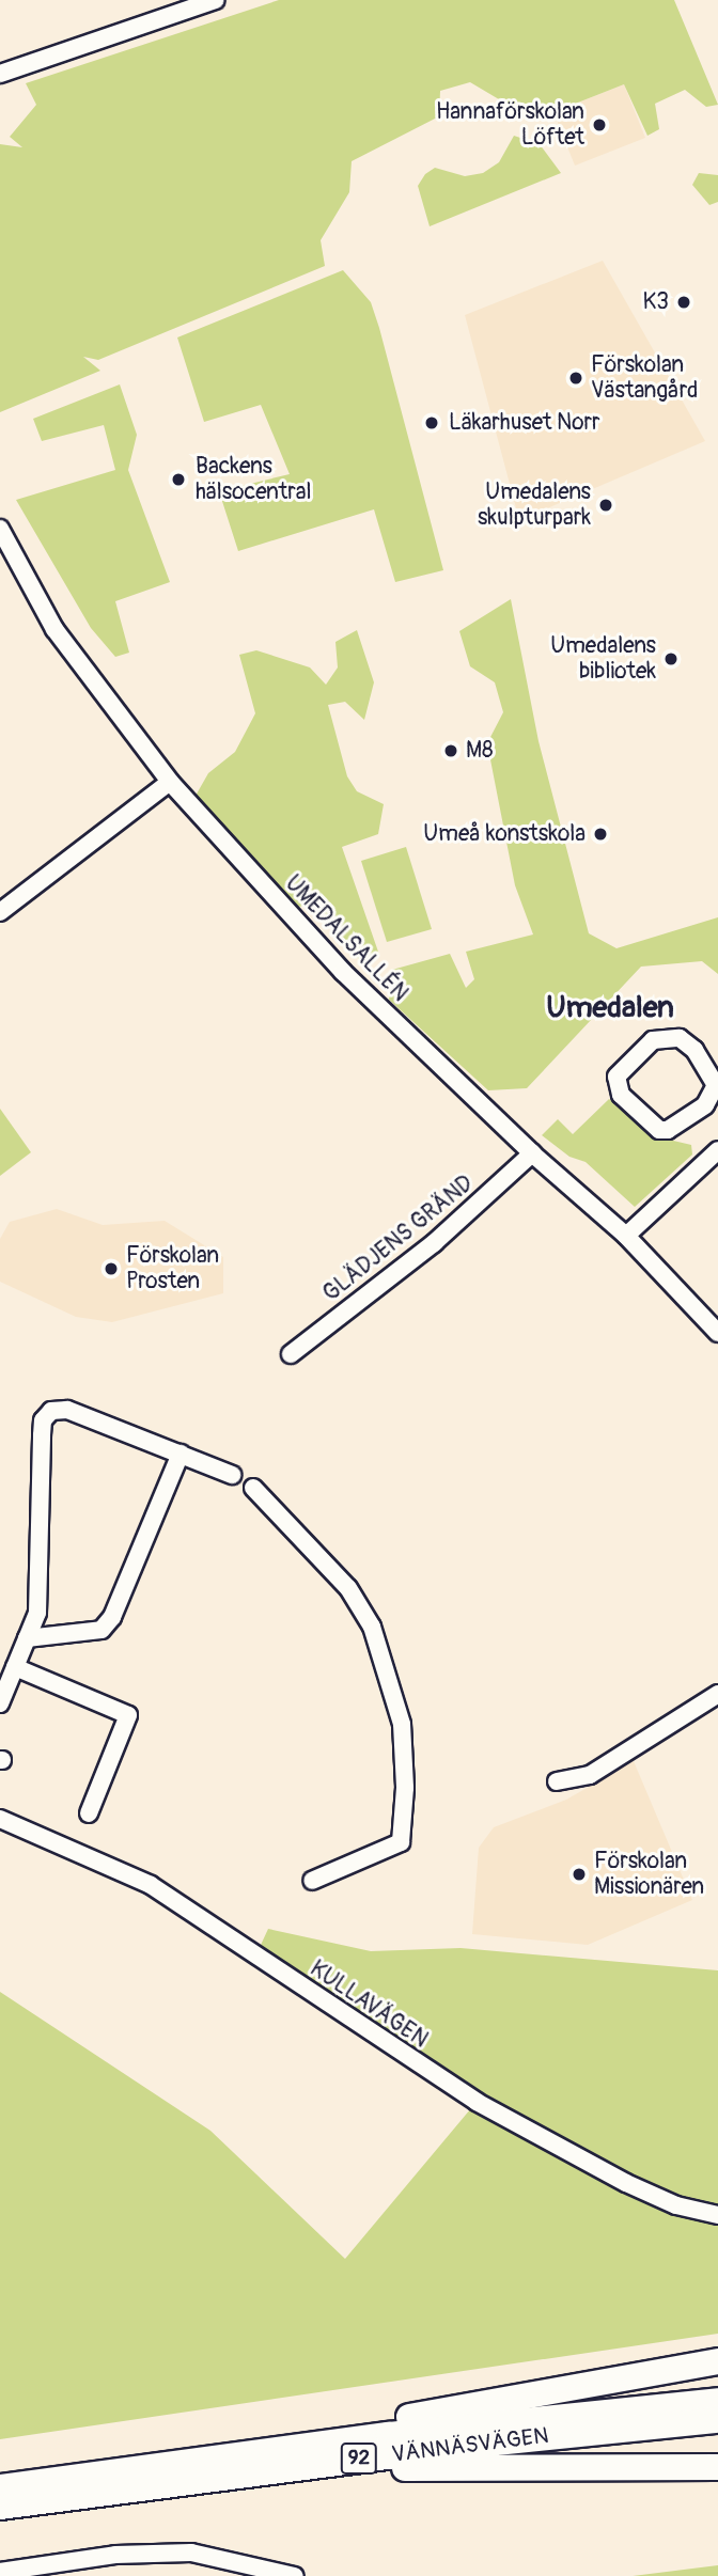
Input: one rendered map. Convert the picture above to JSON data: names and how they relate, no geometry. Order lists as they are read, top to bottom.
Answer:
{
  "streets": {
    "highway": ["VÄNNÄSVÄGEN", "92"],
    "street": ["UMEDALSALLÉN", "GLÄDJENS GRÄND", "KULLAVÄGEN"]
  },
  "crossings": [
    ["UMEDALSALLÉN", "GLÄDJENS GRÄND"]
  ],
  "districts": ["Umedalen"],
  "places": [
    "Hannaförskolan Löftet",
    "K3",
    "Förskolan Västangård",
    "Läkarhuset Norr",
    "Backens hälsocentral",
    "Umedalens skulpturpark",
    "Umedalens bibliotek",
    "M8",
    "Umeå konstskola",
    "Förskolan Prosten",
    "Förskolan Missionären"
  ]
}
